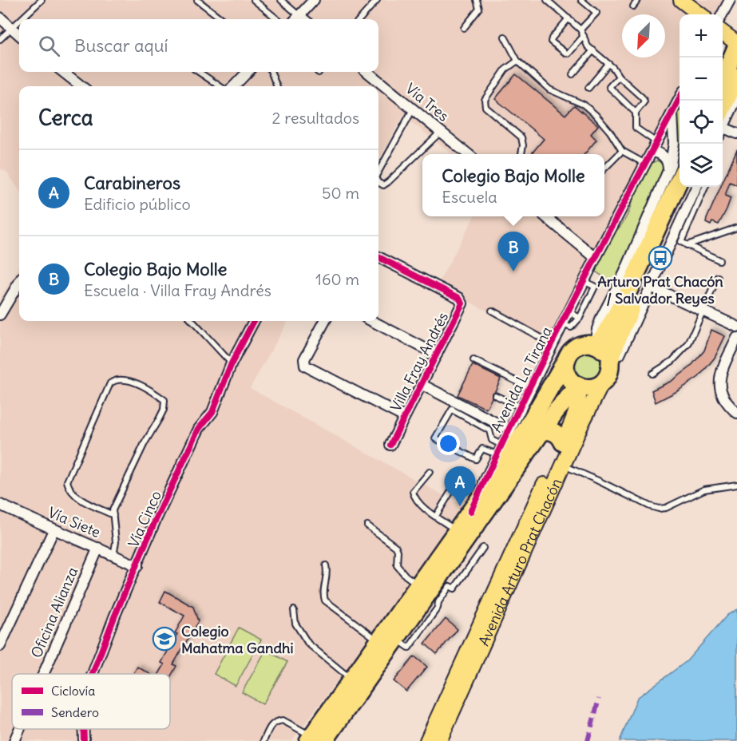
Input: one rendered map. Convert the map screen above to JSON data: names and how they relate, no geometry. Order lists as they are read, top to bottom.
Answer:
{
  "streets": {
    "highway": ["Avenida La Tirana", "Avenida Arturo Prat Chacón"],
    "street": [
      "Vía Tres",
      "Villa Fray Andrés",
      "Vía Cinco",
      "Vía Siete",
      "Oficina Alianza"
    ]
  },
  "crossings": [
    ["Villa Fray Andrés", "Avenida La Tirana"],
    ["Avenida La Tirana", "Avenida Arturo Prat Chacón"],
    ["Vía Cinco", "Vía Siete"],
    ["Vía Siete", "Oficina Alianza"]
  ],
  "places": {
    "bus stop": ["Arturo Prat Chacón / Salvador Reyes"],
    "school or university": ["Colegio Mahatma Gandhi"]
  },
  "legend": ["Ciclovía", "Sendero"],
  "north": "bottom left",
  "page": {
    "map_buttons": ["+", "−"],
    "search": "Buscar aquí",
    "heading": ["Cerca", "2 resultados"],
    "list": [
      {
        "mark": "A",
        "name": "Carabineros",
        "note": "Edificio público",
        "value": "50 m"
      },
      {
        "mark": "B",
        "name": "Colegio Bajo Molle",
        "note": "Escuela · Villa Fray Andrés",
        "value": "160 m"
      }
    ],
    "popup": ["Colegio Bajo Molle", "Escuela"],
    "pins": ["B", "A"]
  }
}
